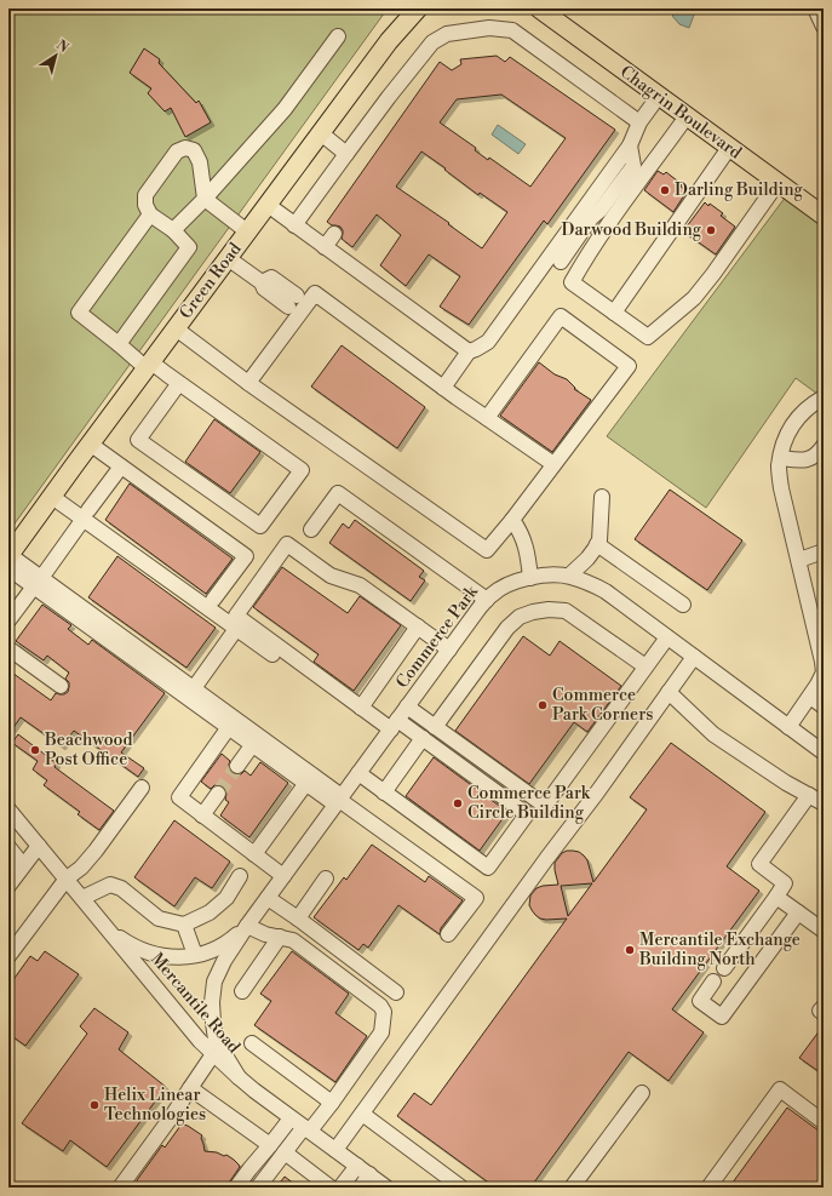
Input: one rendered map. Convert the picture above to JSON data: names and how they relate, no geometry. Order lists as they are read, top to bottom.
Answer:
{
  "streets": {
    "main road": ["Chagrin Boulevard", "Green Road"],
    "street": ["Commerce Park", "Mercantile Road"]
  },
  "crossings": [
    ["Commerce Park", "Mercantile Road"]
  ],
  "places": [
    "Darling Building",
    "Darwood Building",
    "Commerce Park Corners",
    "Beachwood Post Office",
    "Commerce Park Circle Building",
    "Mercantile Exchange Building North",
    "Helix Linear Technologies"
  ],
  "north": "top right"
}
